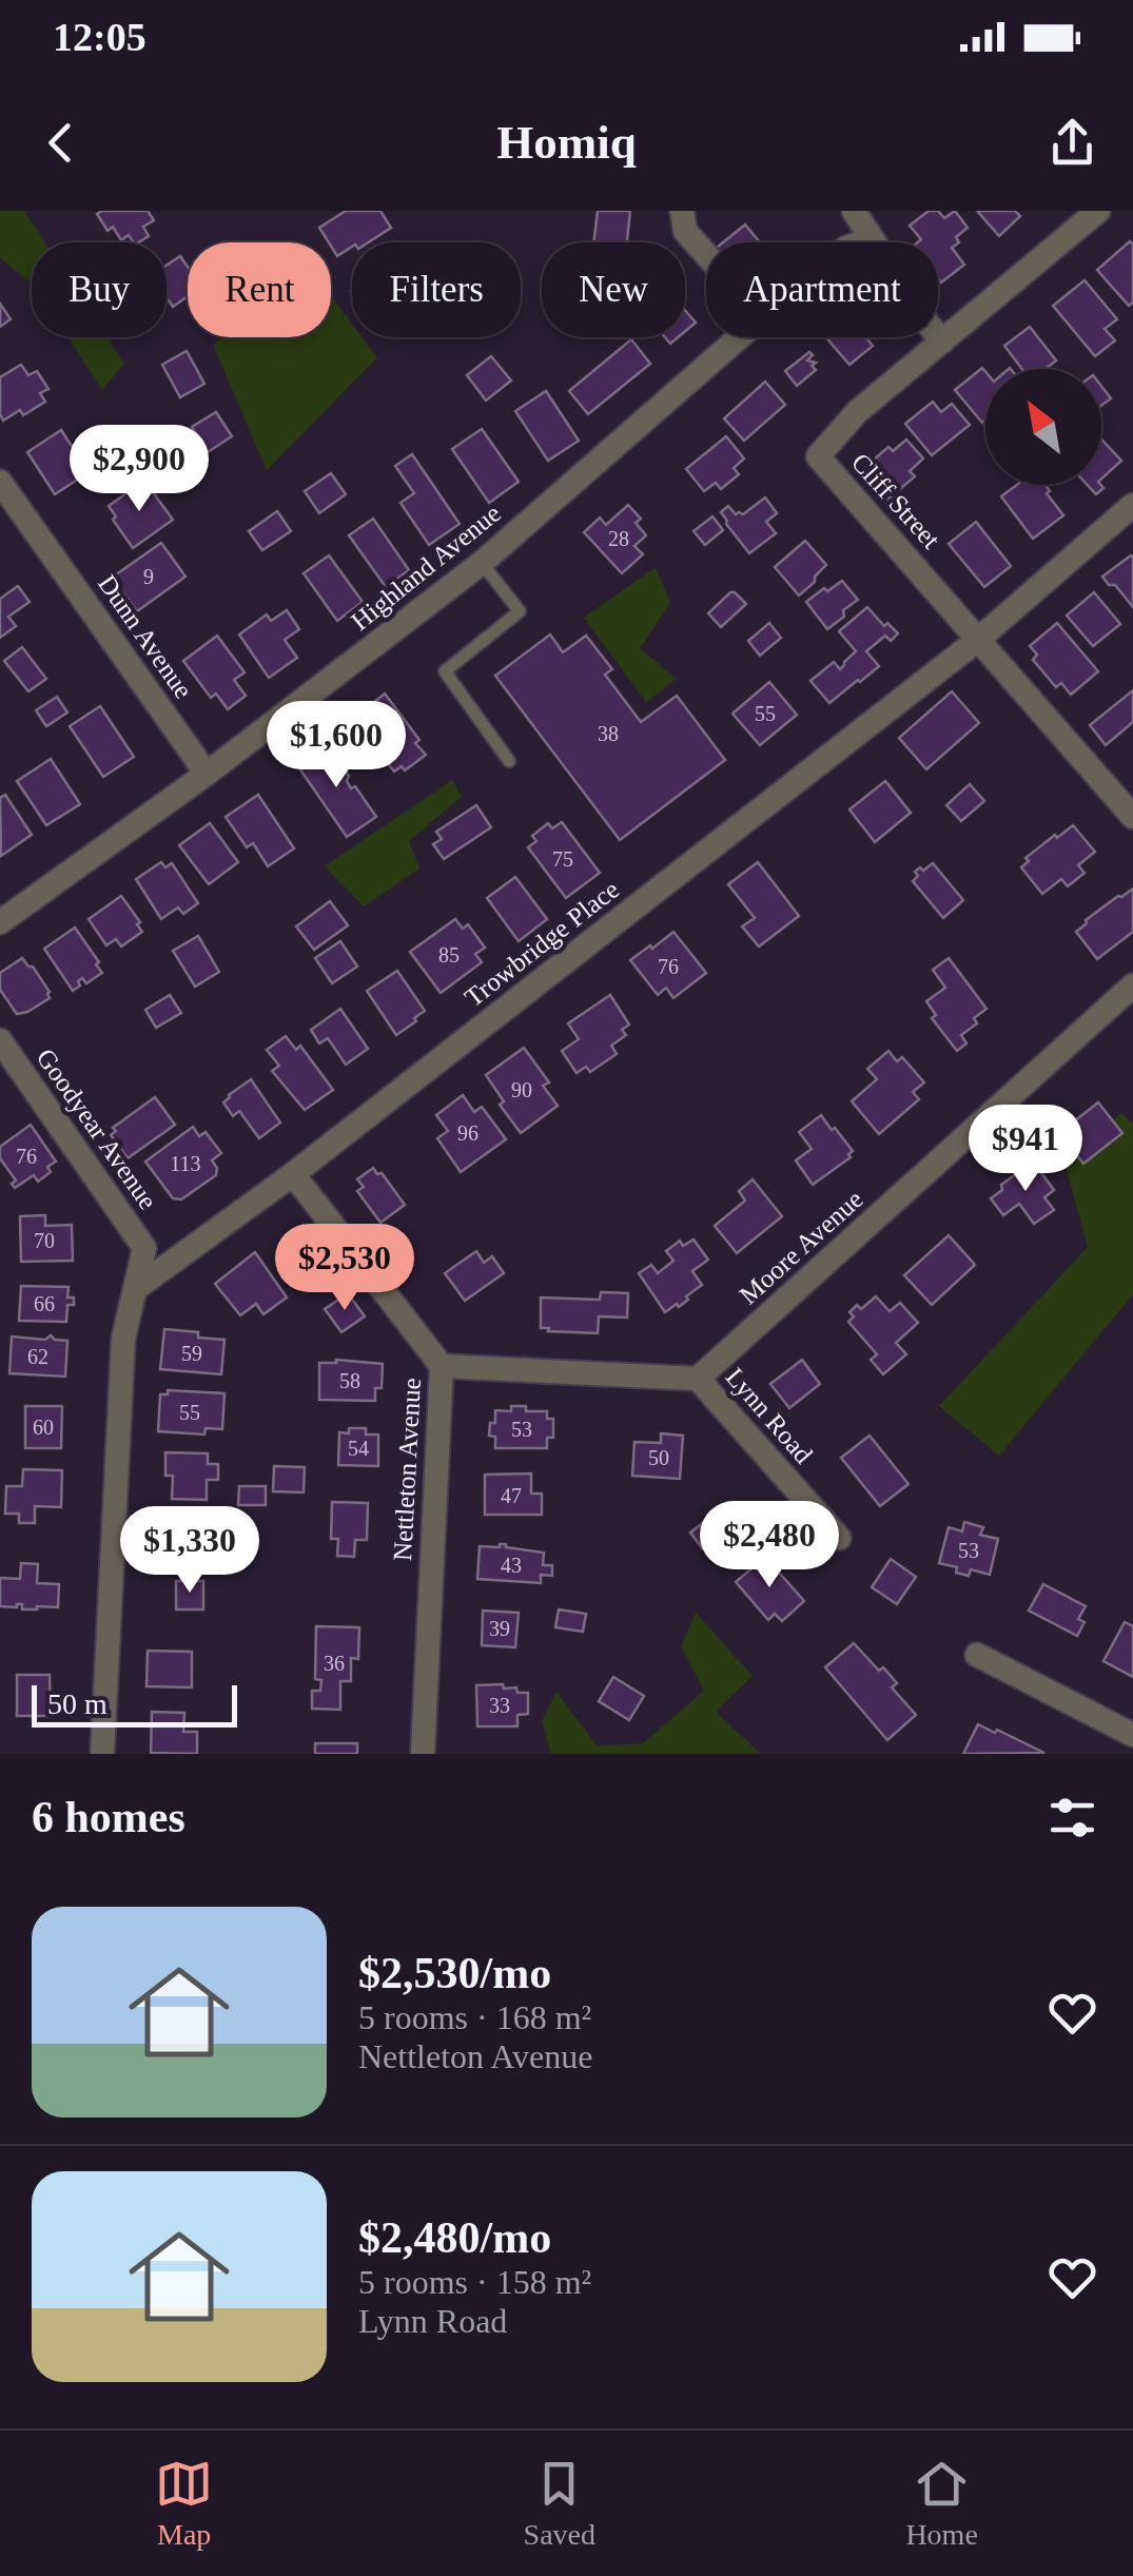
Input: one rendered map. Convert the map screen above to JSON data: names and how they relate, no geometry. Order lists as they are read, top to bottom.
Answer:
{
  "streets": {
    "street": [
      "Cliff Street",
      "Highland Avenue",
      "Dunn Avenue",
      "Trowbridge Place",
      "Goodyear Avenue",
      "Moore Avenue",
      "Lynn Road",
      "Nettleton Avenue"
    ]
  },
  "crossings": [
    ["Cliff Street", "Trowbridge Place"],
    ["Highland Avenue", "Dunn Avenue"],
    ["Trowbridge Place", "Goodyear Avenue"],
    ["Trowbridge Place", "Nettleton Avenue"],
    ["Moore Avenue", "Lynn Road"]
  ],
  "house_numbers": [
    "28",
    "9",
    "55",
    "38",
    "75",
    "85",
    "76",
    "90",
    "96",
    "76",
    "113",
    "70",
    "66",
    "59",
    "62",
    "58",
    "55",
    "60",
    "53",
    "54",
    "50",
    "47",
    "53",
    "43",
    "39",
    "36",
    "33"
  ],
  "scale_bar": "50 m",
  "north": "top left",
  "page": {
    "status": "12:05",
    "header": "Homiq",
    "chip": [
      "Buy",
      "Rent",
      "Filters",
      "New",
      "Apartment"
    ],
    "price": [
      "$2,900",
      "$1,600",
      "$941",
      "$2,530",
      "$2,480",
      "$1,330"
    ],
    "scale": "50 m",
    "heading": "6 homes",
    "list": [
      {
        "name": "$2,530/mo",
        "note": "5 rooms · 168 m² · Nettleton Avenue"
      },
      {
        "name": "$2,480/mo",
        "note": "5 rooms · 158 m² · Lynn Road"
      }
    ],
    "tabs": ["Map", "Saved", "Home"]
  }
}
